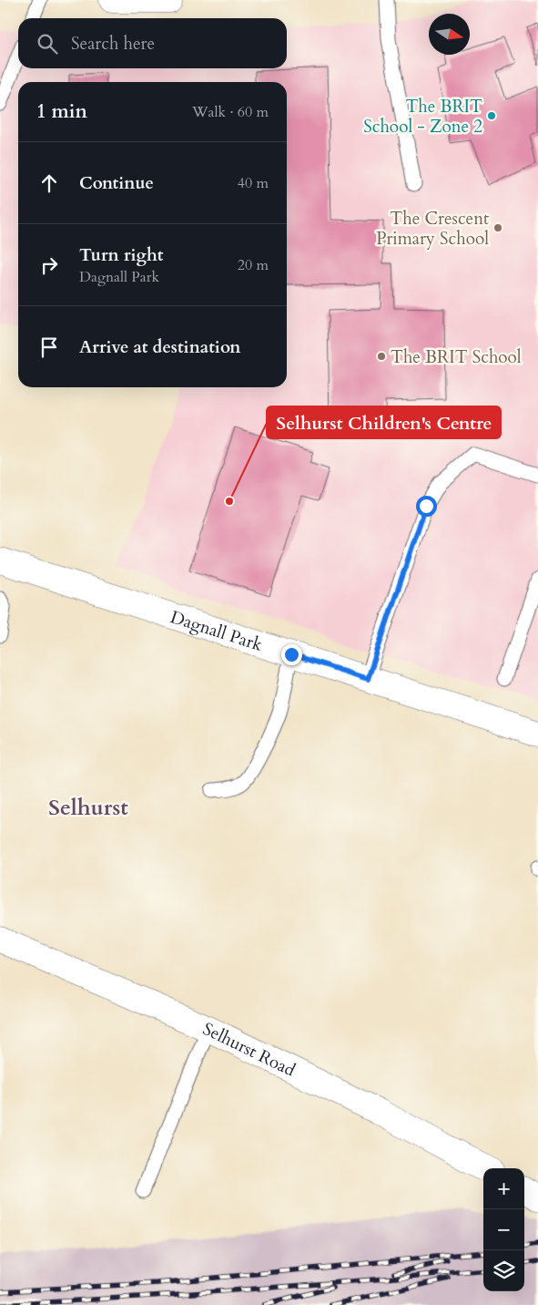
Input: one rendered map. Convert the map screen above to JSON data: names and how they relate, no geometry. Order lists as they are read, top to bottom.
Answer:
{
  "streets": {
    "street": ["Dagnall Park", "Selhurst Road"]
  },
  "districts": ["Selhurst"],
  "places": [
    "The BRIT School - Zone 2",
    "The Crescent Primary School",
    "The BRIT School",
    "Selhurst Children's Centre"
  ],
  "north": "right",
  "page": {
    "search": "Search here",
    "heading": ["1 min", "Walk · 60 m"],
    "list": [
      ["Continue", "40 m"],
      ["Turn right", "Dagnall Park", "20 m"],
      "Arrive at destination"
    ],
    "map_buttons": ["+", "−"]
  }
}
